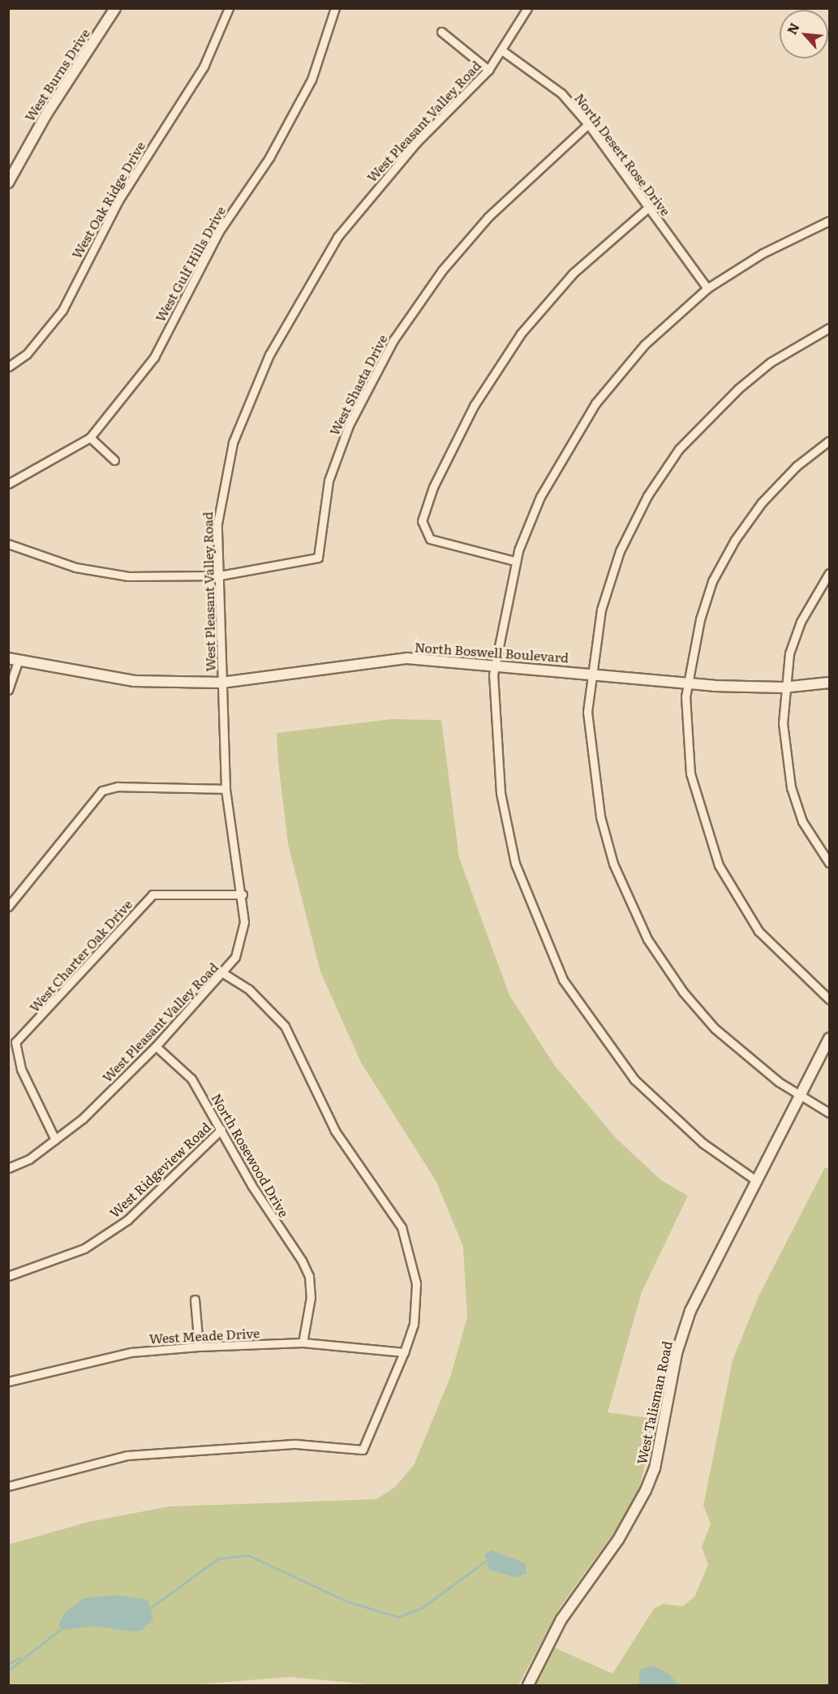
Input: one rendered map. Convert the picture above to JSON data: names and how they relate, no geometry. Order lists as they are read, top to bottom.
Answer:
{
  "streets": {
    "street": [
      "West Burns Drive",
      "West Pleasant Valley Road",
      "North Desert Rose Drive",
      "West Oak Ridge Drive",
      "West Gulf Hills Drive",
      "West Shasta Drive",
      "North Boswell Boulevard",
      "West Charter Oak Drive",
      "North Rosewood Drive",
      "West Ridgeview Road",
      "West Meade Drive",
      "West Talisman Road"
    ]
  },
  "crossings": [
    ["West Pleasant Valley Road", "North Desert Rose Drive"],
    ["West Pleasant Valley Road", "West Shasta Drive"],
    ["West Pleasant Valley Road", "North Boswell Boulevard"],
    ["West Pleasant Valley Road", "West Charter Oak Drive"],
    ["West Pleasant Valley Road", "North Rosewood Drive"],
    ["North Desert Rose Drive", "West Shasta Drive"],
    ["North Rosewood Drive", "West Ridgeview Road"],
    ["North Rosewood Drive", "West Meade Drive"]
  ],
  "north": "top left"
}
